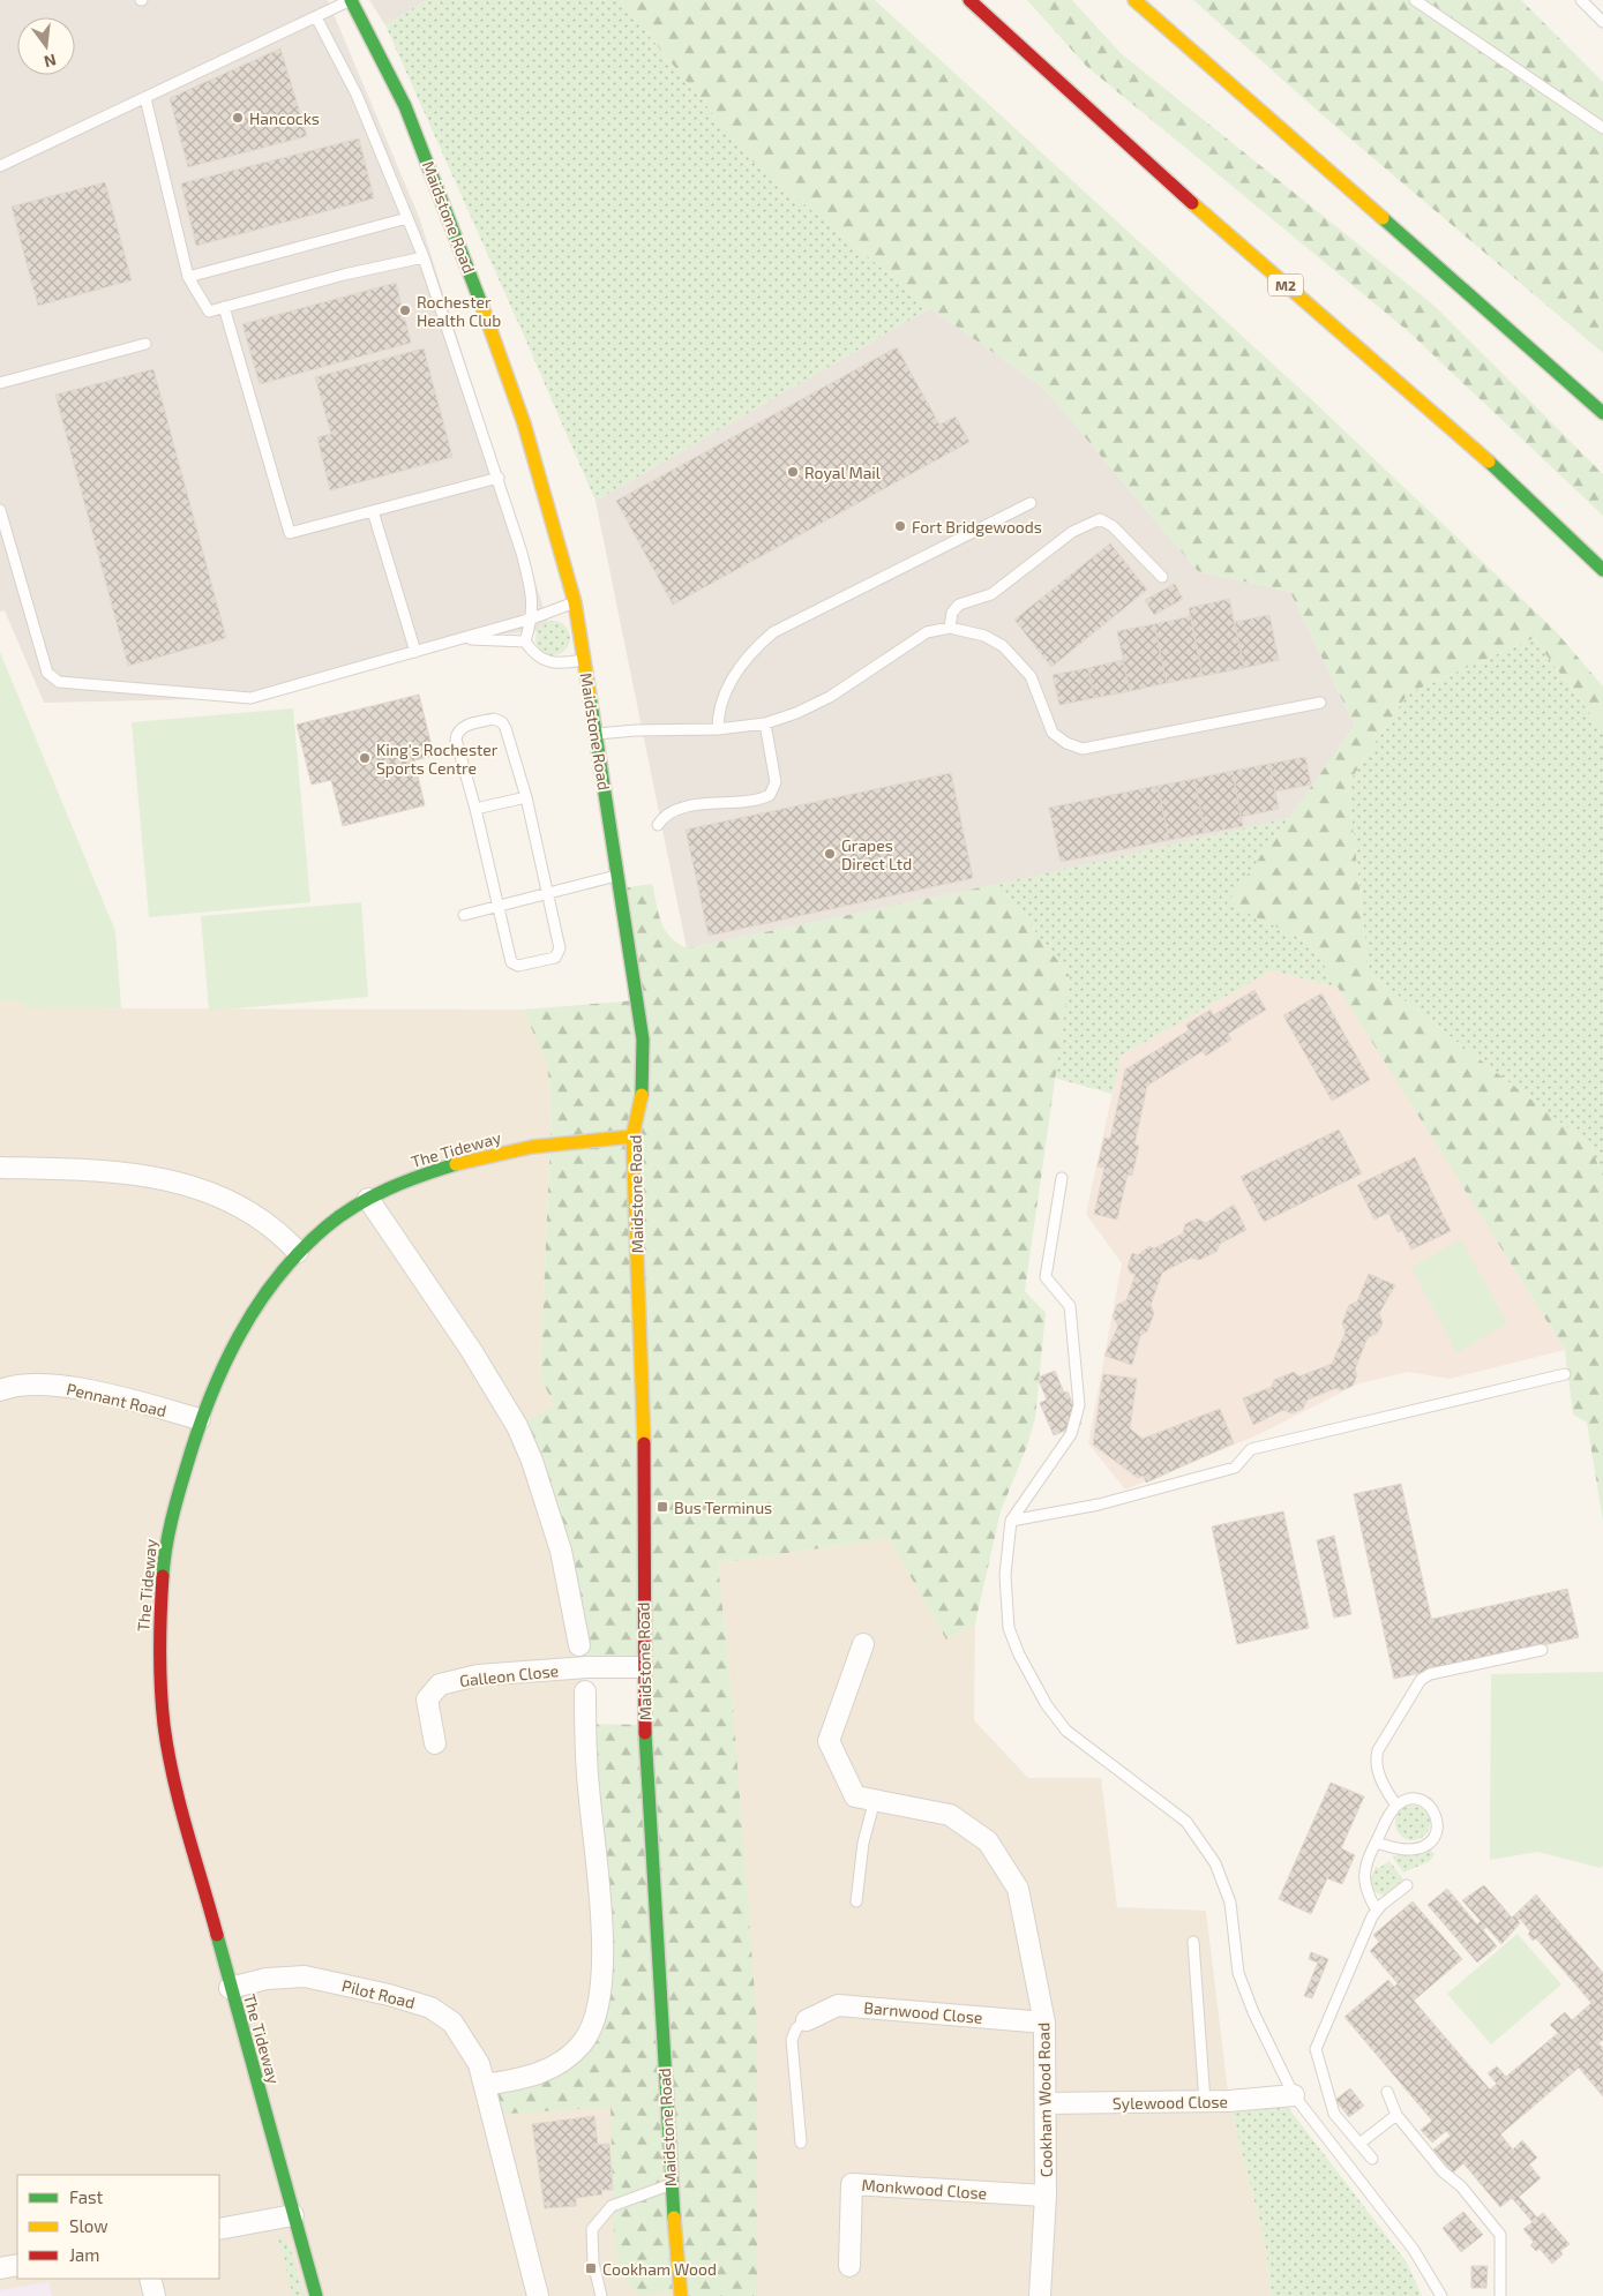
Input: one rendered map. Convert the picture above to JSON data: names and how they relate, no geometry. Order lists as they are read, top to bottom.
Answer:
{
  "streets": {
    "main road": ["Maidstone Road", "M2", "The Tideway"],
    "street": [
      "Pennant Road",
      "Galleon Close",
      "Pilot Road",
      "Barnwood Close",
      "Cookham Wood Road",
      "Sylewood Close",
      "Monkwood Close"
    ]
  },
  "crossings": [
    ["Maidstone Road", "The Tideway"],
    ["Maidstone Road", "Galleon Close"],
    ["The Tideway", "Pennant Road"],
    ["The Tideway", "Pilot Road"],
    ["Barnwood Close", "Cookham Wood Road"],
    ["Cookham Wood Road", "Sylewood Close"],
    ["Cookham Wood Road", "Monkwood Close"]
  ],
  "places": {
    "other": [
      "Hancocks",
      "Rochester Health Club",
      "Royal Mail",
      "Fort Bridgewoods",
      "King's Rochester Sports Centre",
      "Grapes Direct Ltd"
    ],
    "transit": ["Bus Terminus", "Cookham Wood"]
  },
  "legend": ["Fast", "Slow", "Jam"],
  "north": "bottom"
}
